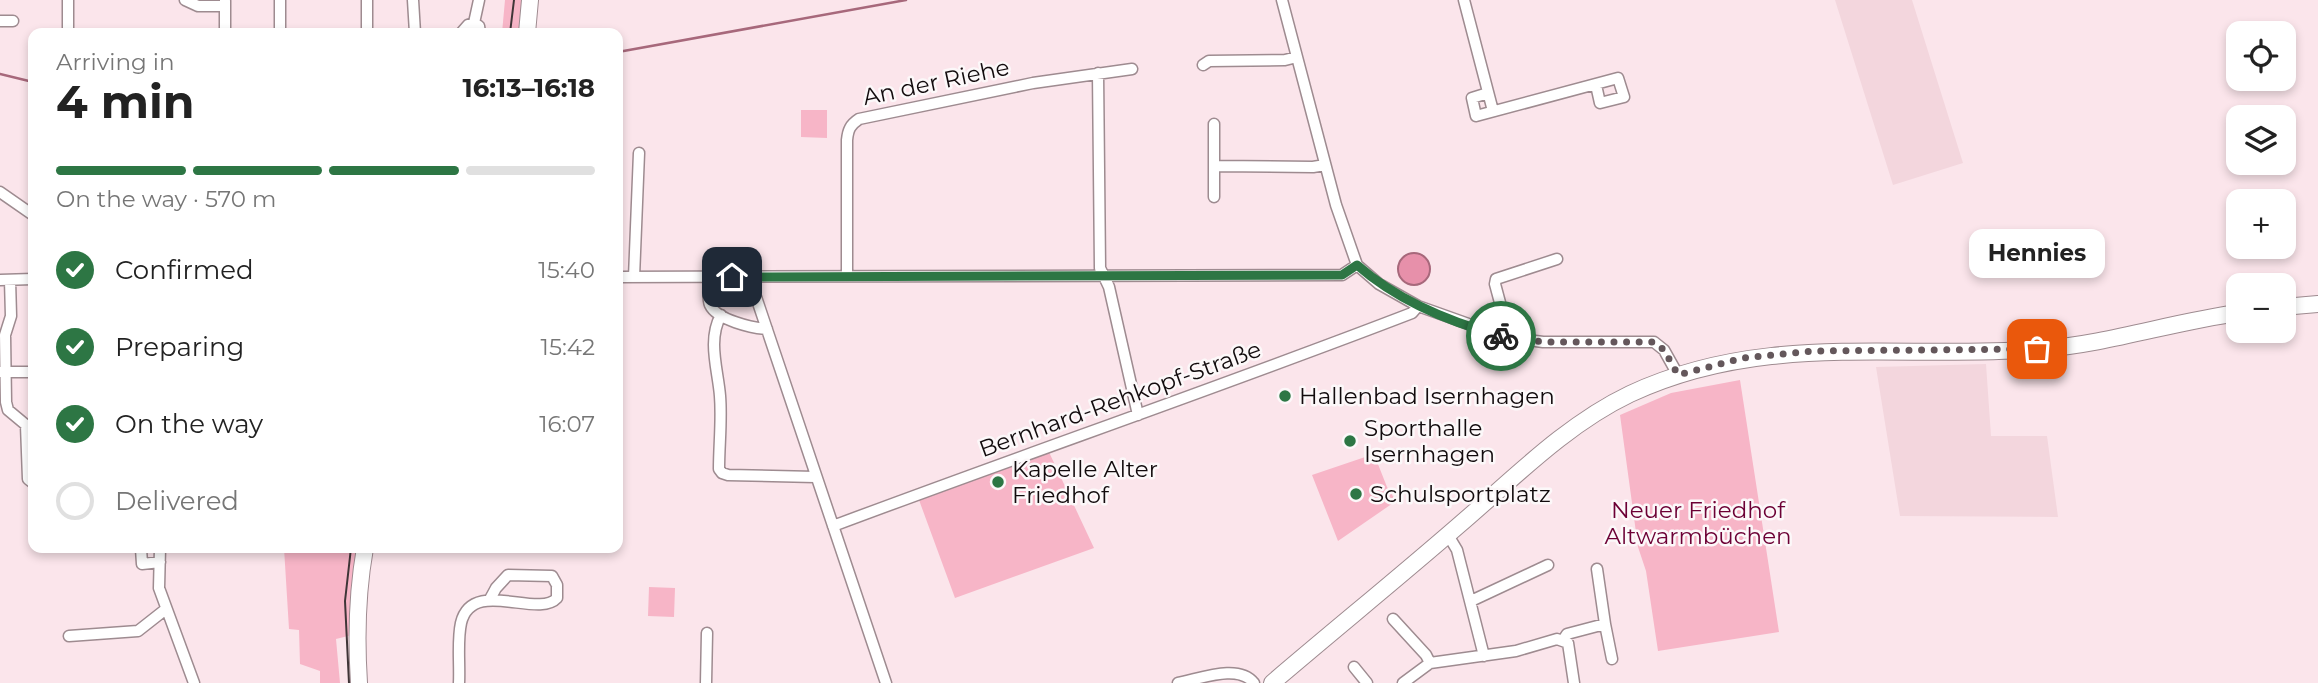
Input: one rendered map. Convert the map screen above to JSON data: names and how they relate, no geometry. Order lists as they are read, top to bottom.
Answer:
{
  "streets": {
    "street": ["An der Riehe", "Bernhard-Rehkopf-Straße"]
  },
  "parks": ["Neuer Friedhof Altwarmbüchen"],
  "places": [
    "Hennies",
    "Hallenbad Isernhagen",
    "Sporthalle Isernhagen",
    "Kapelle Alter Friedhof",
    "Schulsportplatz"
  ],
  "page": {
    "map_buttons": ["+", "−"],
    "heading": ["4 min", "Arriving in", "16:13–16:18"],
    "bar": "On the way · 570 m",
    "bubble": "Hennies",
    "list": [
      ["Confirmed", "15:40"],
      ["Preparing", "15:42"],
      ["On the way", "16:07"],
      "Delivered"
    ]
  }
}
